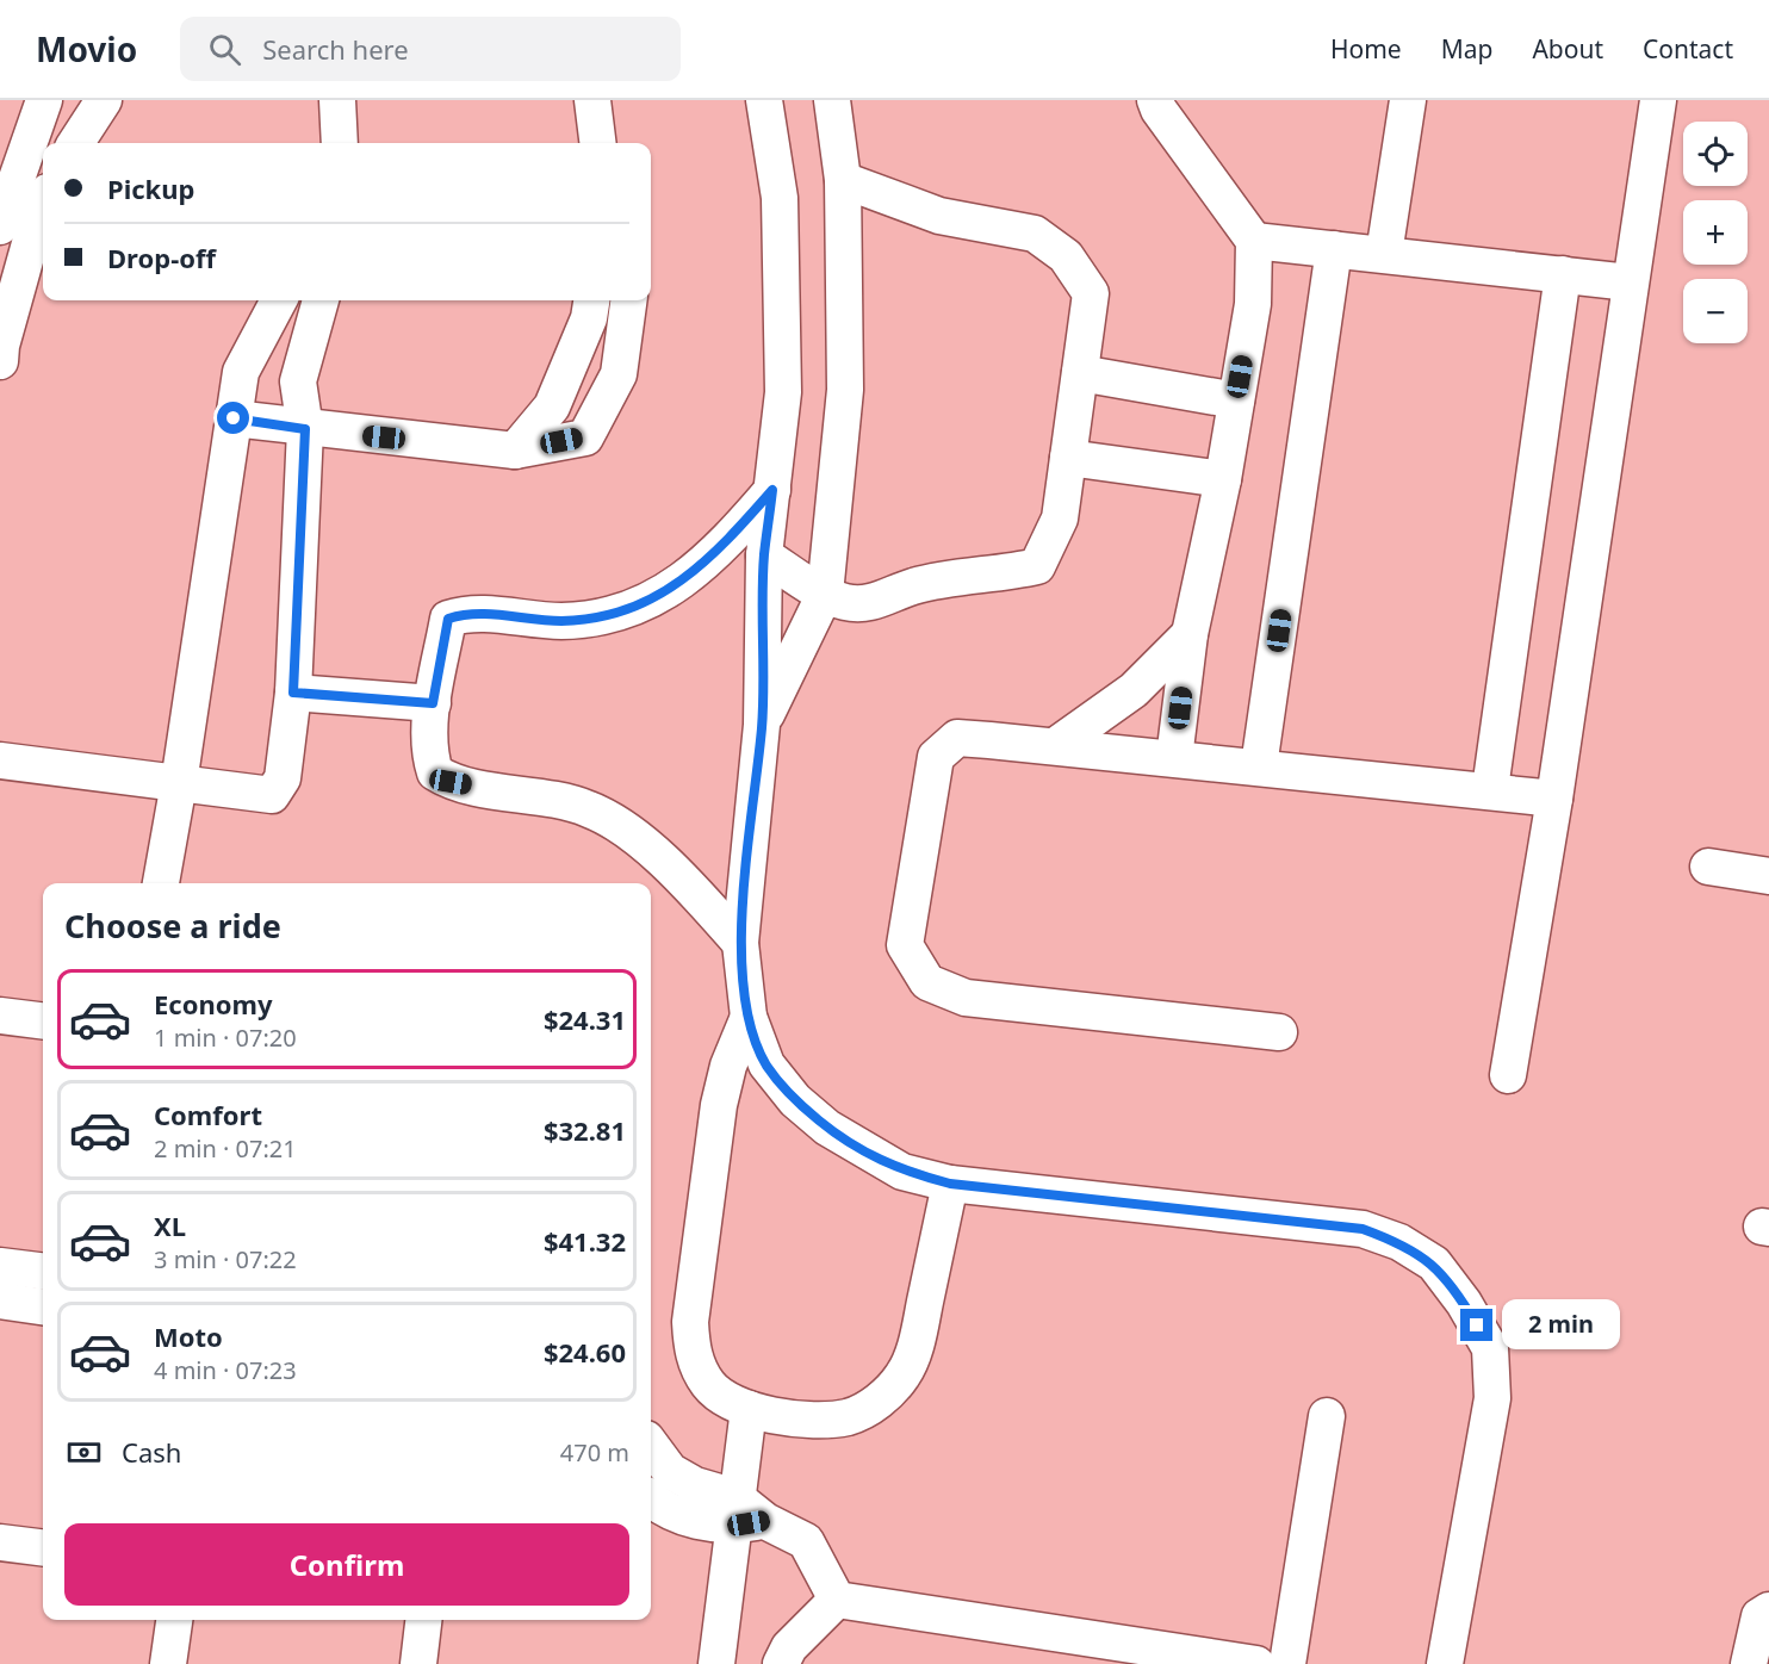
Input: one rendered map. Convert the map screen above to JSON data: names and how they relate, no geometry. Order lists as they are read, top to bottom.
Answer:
{
  "page": {
    "header": "Movio",
    "search": "Search here",
    "nav": [
      "Home",
      "Map",
      "About",
      "Contact"
    ],
    "map_buttons": ["+", "−"],
    "banner": ["Pickup", "Drop-off"],
    "heading": "Choose a ride",
    "list": [
      {
        "name": "Economy",
        "note": "1 min · 07:20",
        "value": "$24.31"
      },
      {
        "name": "Comfort",
        "note": "2 min · 07:21",
        "value": "$32.81"
      },
      {
        "name": "XL",
        "note": "3 min · 07:22",
        "value": "$41.32"
      },
      {
        "name": "Moto",
        "note": "4 min · 07:23",
        "value": "$24.60"
      }
    ],
    "bubble": "2 min",
    "pay": ["Cash", "470 m"],
    "buttons": "Confirm"
  }
}
